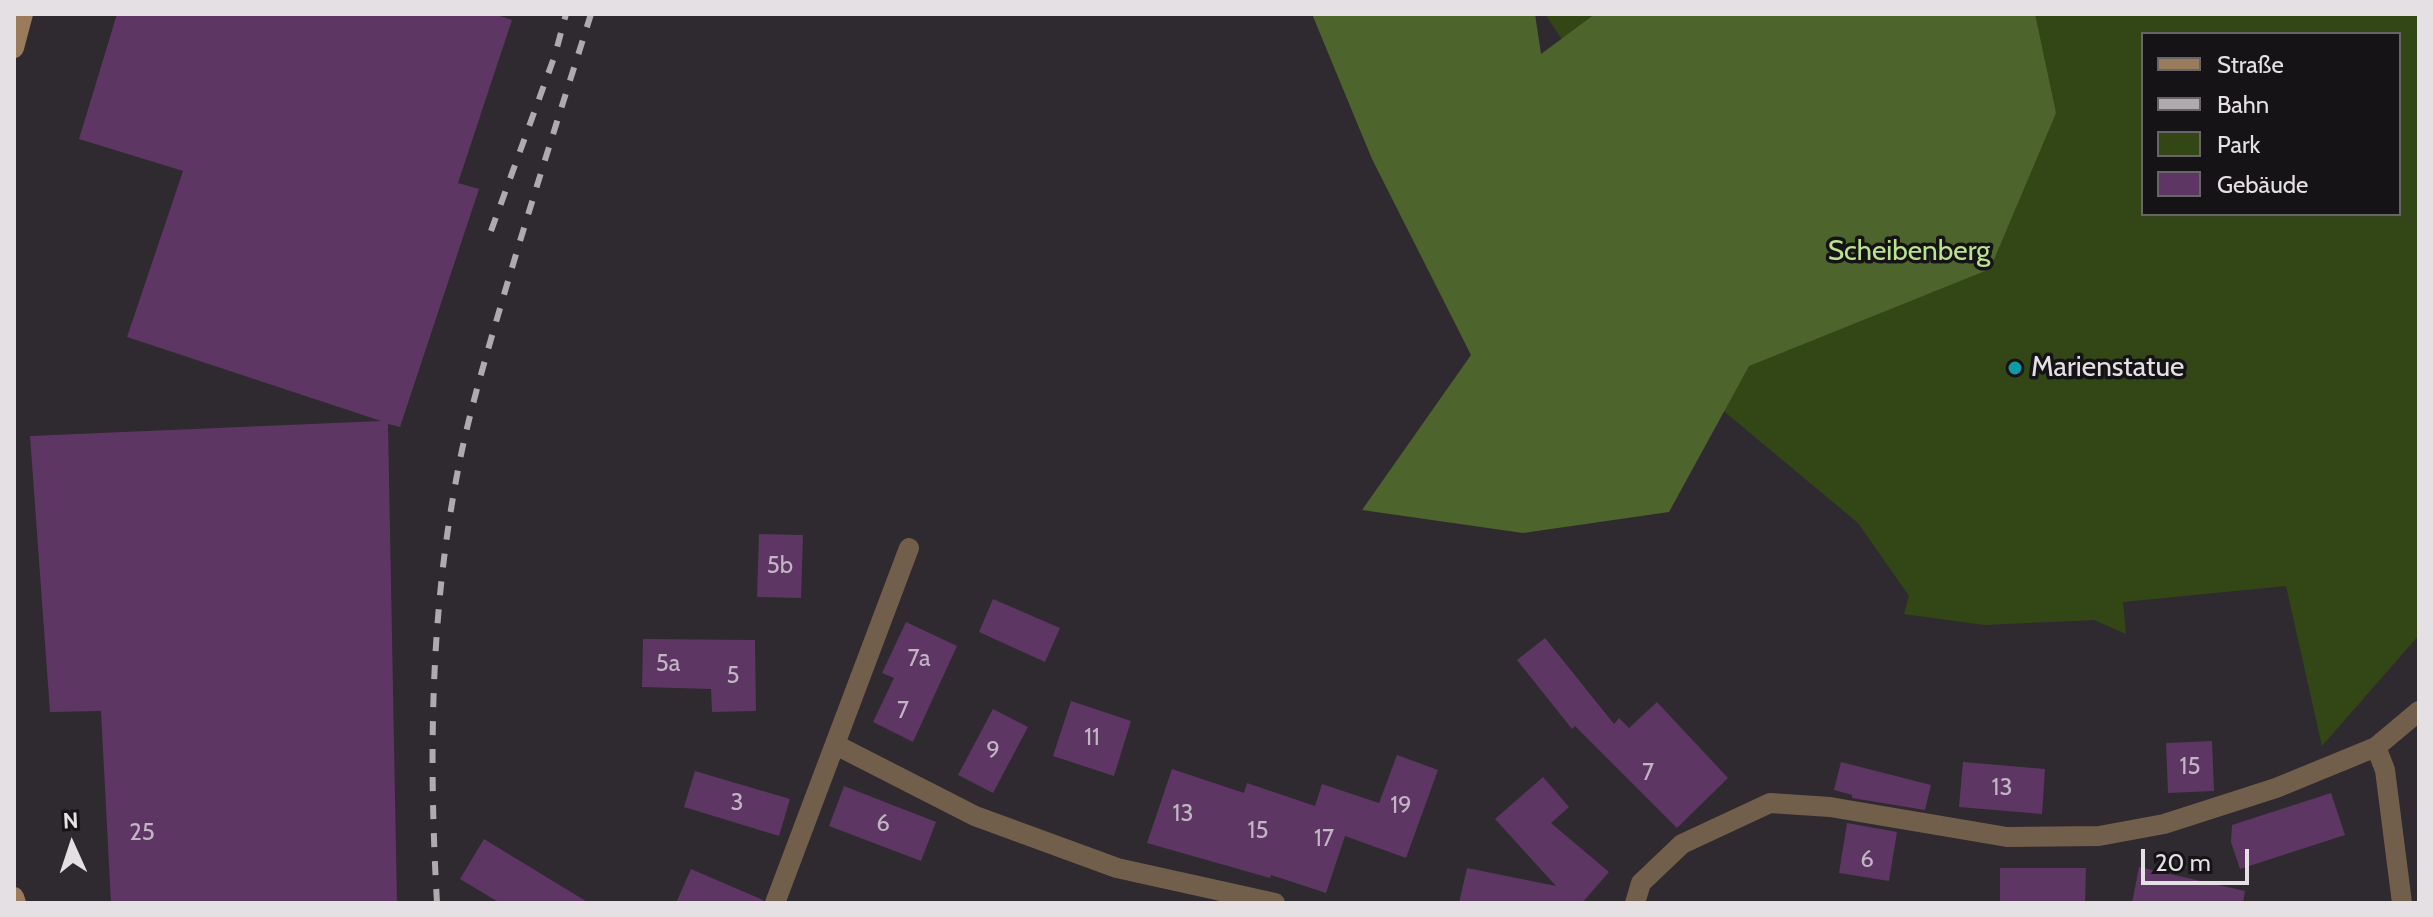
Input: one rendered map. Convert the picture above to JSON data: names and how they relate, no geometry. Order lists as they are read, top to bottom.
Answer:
{
  "parks": ["Scheibenberg"],
  "places": ["Marienstatue"],
  "house_numbers": [
    "5b",
    "7a",
    "5a",
    "5",
    "7",
    "11",
    "9",
    "15",
    "7",
    "13",
    "3",
    "19",
    "13",
    "6",
    "15",
    "25",
    "17",
    "6"
  ],
  "legend": [
    "Straße",
    "Bahn",
    "Park",
    "Gebäude"
  ],
  "scale_bar": "20 m",
  "north": "top"
}
